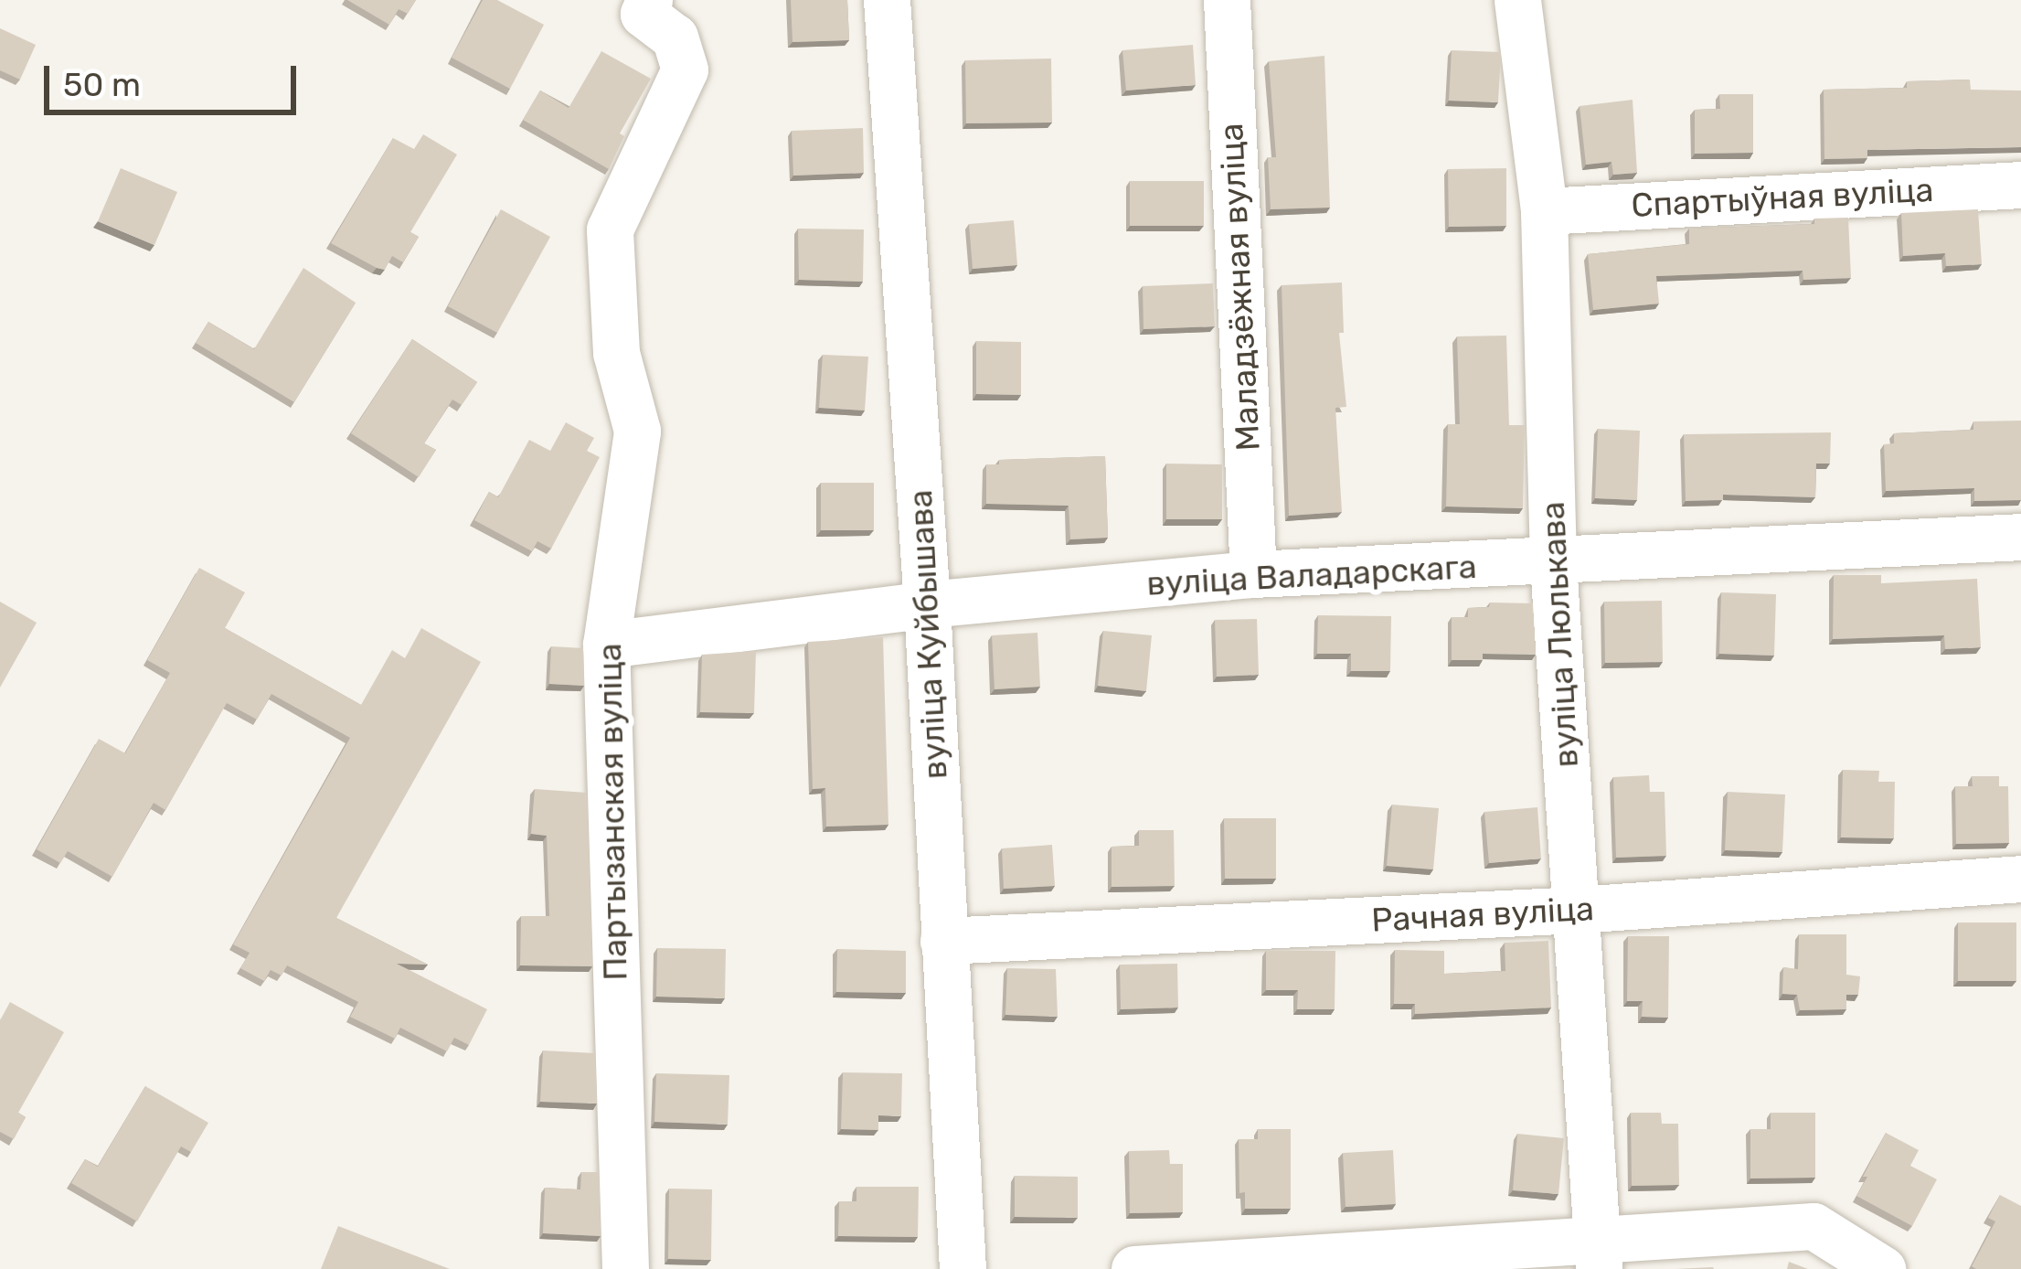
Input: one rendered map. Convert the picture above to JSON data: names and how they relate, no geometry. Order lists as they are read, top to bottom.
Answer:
{
  "streets": {
    "street": [
      "Спартыўная вуліца",
      "Маладзёжная вуліца",
      "вуліца Валадарскага",
      "вуліца Куйбышава",
      "вуліца Люлькава",
      "Партызанская вуліца",
      "Рачная вуліца"
    ]
  },
  "crossings": [
    ["Спартыўная вуліца", "вуліца Люлькава"],
    ["Маладзёжная вуліца", "вуліца Валадарскага"],
    ["вуліца Валадарскага", "вуліца Куйбышава"],
    ["вуліца Валадарскага", "вуліца Люлькава"],
    ["вуліца Валадарскага", "Партызанская вуліца"],
    ["вуліца Куйбышава", "Рачная вуліца"],
    ["вуліца Люлькава", "Рачная вуліца"]
  ],
  "scale_bar": "50 m"
}
